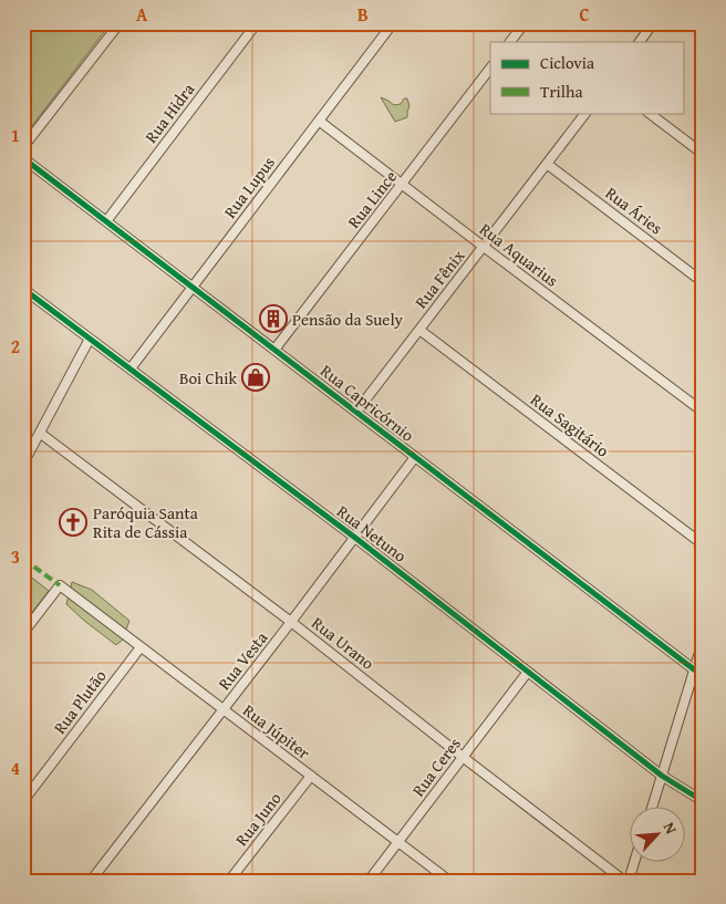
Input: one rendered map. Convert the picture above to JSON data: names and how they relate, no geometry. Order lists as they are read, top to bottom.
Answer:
{
  "streets": {
    "street": [
      "Rua Hidra",
      "Rua Lupus",
      "Rua Lince",
      "Rua Áries",
      "Rua Aquarius",
      "Rua Fênix",
      "Rua Capricórnio",
      "Rua Sagitário",
      "Rua Netuno",
      "Rua Urano",
      "Rua Vesta",
      "Rua Plutão",
      "Rua Júpiter",
      "Rua Ceres",
      "Rua Juno"
    ]
  },
  "crossings": [
    ["Rua Hidra", "Rua Capricórnio"],
    ["Rua Lupus", "Rua Aquarius"],
    ["Rua Lupus", "Rua Capricórnio"],
    ["Rua Lupus", "Rua Netuno"],
    ["Rua Lince", "Rua Aquarius"],
    ["Rua Lince", "Rua Capricórnio"],
    ["Rua Áries", "Rua Fênix"],
    ["Rua Aquarius", "Rua Fênix"],
    ["Rua Fênix", "Rua Capricórnio"],
    ["Rua Fênix", "Rua Sagitário"],
    ["Rua Capricórnio", "Rua Vesta"],
    ["Rua Netuno", "Rua Vesta"],
    ["Rua Netuno", "Rua Ceres"],
    ["Rua Urano", "Rua Vesta"],
    ["Rua Urano", "Rua Ceres"],
    ["Rua Vesta", "Rua Júpiter"],
    ["Rua Plutão", "Rua Júpiter"],
    ["Rua Júpiter", "Rua Ceres"],
    ["Rua Júpiter", "Rua Juno"]
  ],
  "places": {
    "building": ["Pensão da Suely"],
    "shop": ["Boi Chik"],
    "church": ["Paróquia Santa Rita de Cássia"]
  },
  "legend": ["Ciclovia", "Trilha"],
  "north": "top right",
  "grid": {
    "columns": ["A", "B", "C"],
    "rows": [
      "1",
      "2",
      "3",
      "4"
    ]
  }
}
